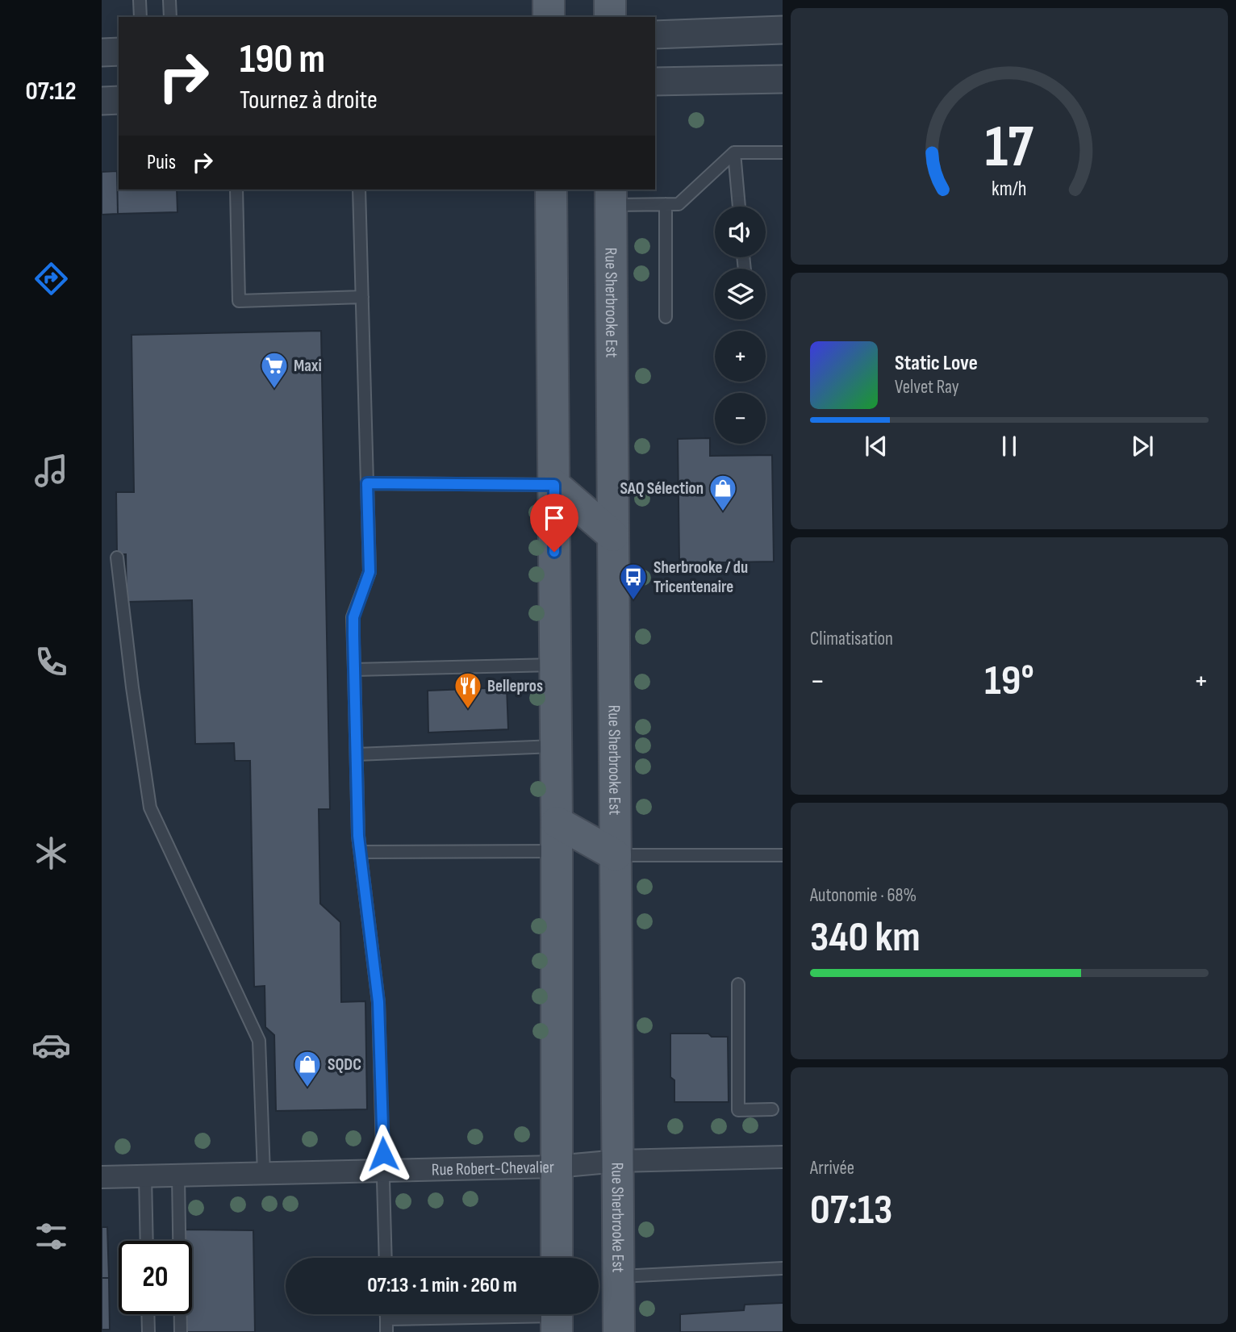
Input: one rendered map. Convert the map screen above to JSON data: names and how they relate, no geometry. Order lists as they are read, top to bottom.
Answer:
{
  "streets": {
    "main road": ["Rue Sherbrooke Est"],
    "street": ["Rue Robert-Chevalier"]
  },
  "crossings": [
    ["Rue Sherbrooke Est", "Rue Robert-Chevalier"]
  ],
  "places": {
    "supermarket": ["Maxi"],
    "shop": ["SAQ Sélection", "SQDC"],
    "bus stop": ["Sherbrooke / du Tricentenaire"],
    "restaurant": ["Bellepros"]
  },
  "page": {
    "tabs": "07:12",
    "turn": ["190 m", "Tournez à droite"],
    "then": "Puis",
    "map_buttons": ["+", "−"],
    "song": ["Static Love", "Velvet Ray"],
    "tile": [
      "Climatisation",
      ["Autonomie · 68%", "340 km"],
      ["Arrivée", "07:13"]
    ],
    "heat": ["−", "19°", "+"],
    "limit": "20",
    "trip": "07:13 · 1 min · 260 m",
    "gauge": ["17", "km/h"]
  }
}
